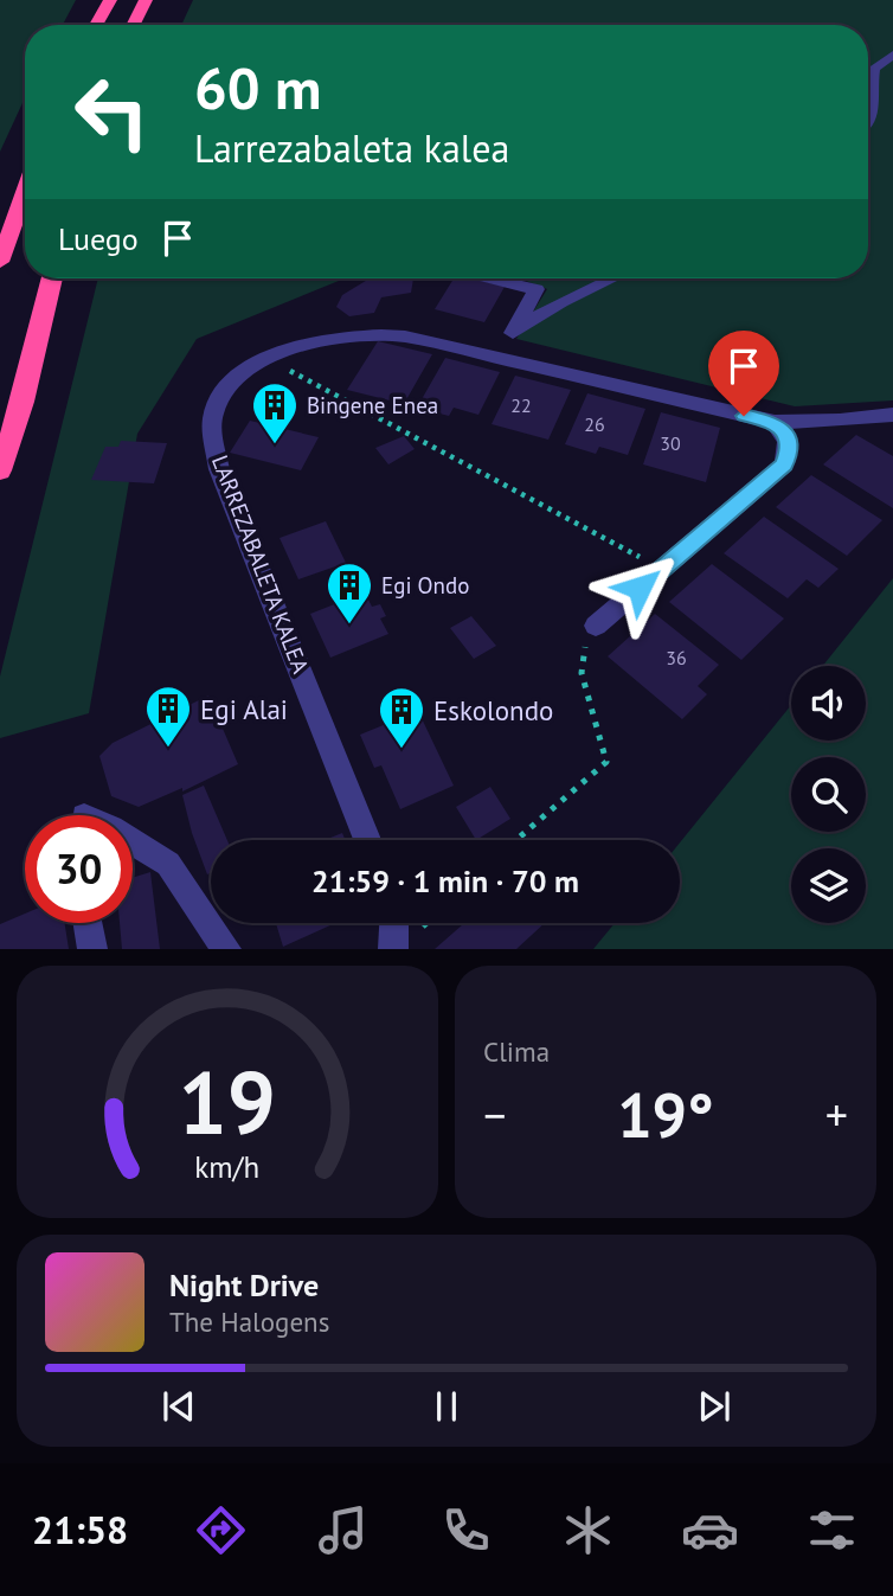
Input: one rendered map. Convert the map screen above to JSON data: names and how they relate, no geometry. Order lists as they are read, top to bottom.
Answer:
{
  "streets": {
    "street": ["LARREZABALETA KALEA"]
  },
  "places": {
    "building": [
      "Bingene Enea",
      "Egi Ondo",
      "Egi Alai",
      "Eskolondo"
    ]
  },
  "house_numbers": [
    "22",
    "26",
    "30",
    "36"
  ],
  "page": {
    "turn": ["60 m", "Larrezabaleta kalea"],
    "then": "Luego",
    "limit": "30",
    "trip": "21:59 · 1 min · 70 m",
    "tile": "Clima",
    "heat": ["−", "19°", "+"],
    "song": ["Night Drive", "The Halogens"],
    "tabs": "21:58",
    "gauge": ["19", "km/h"]
  }
}
